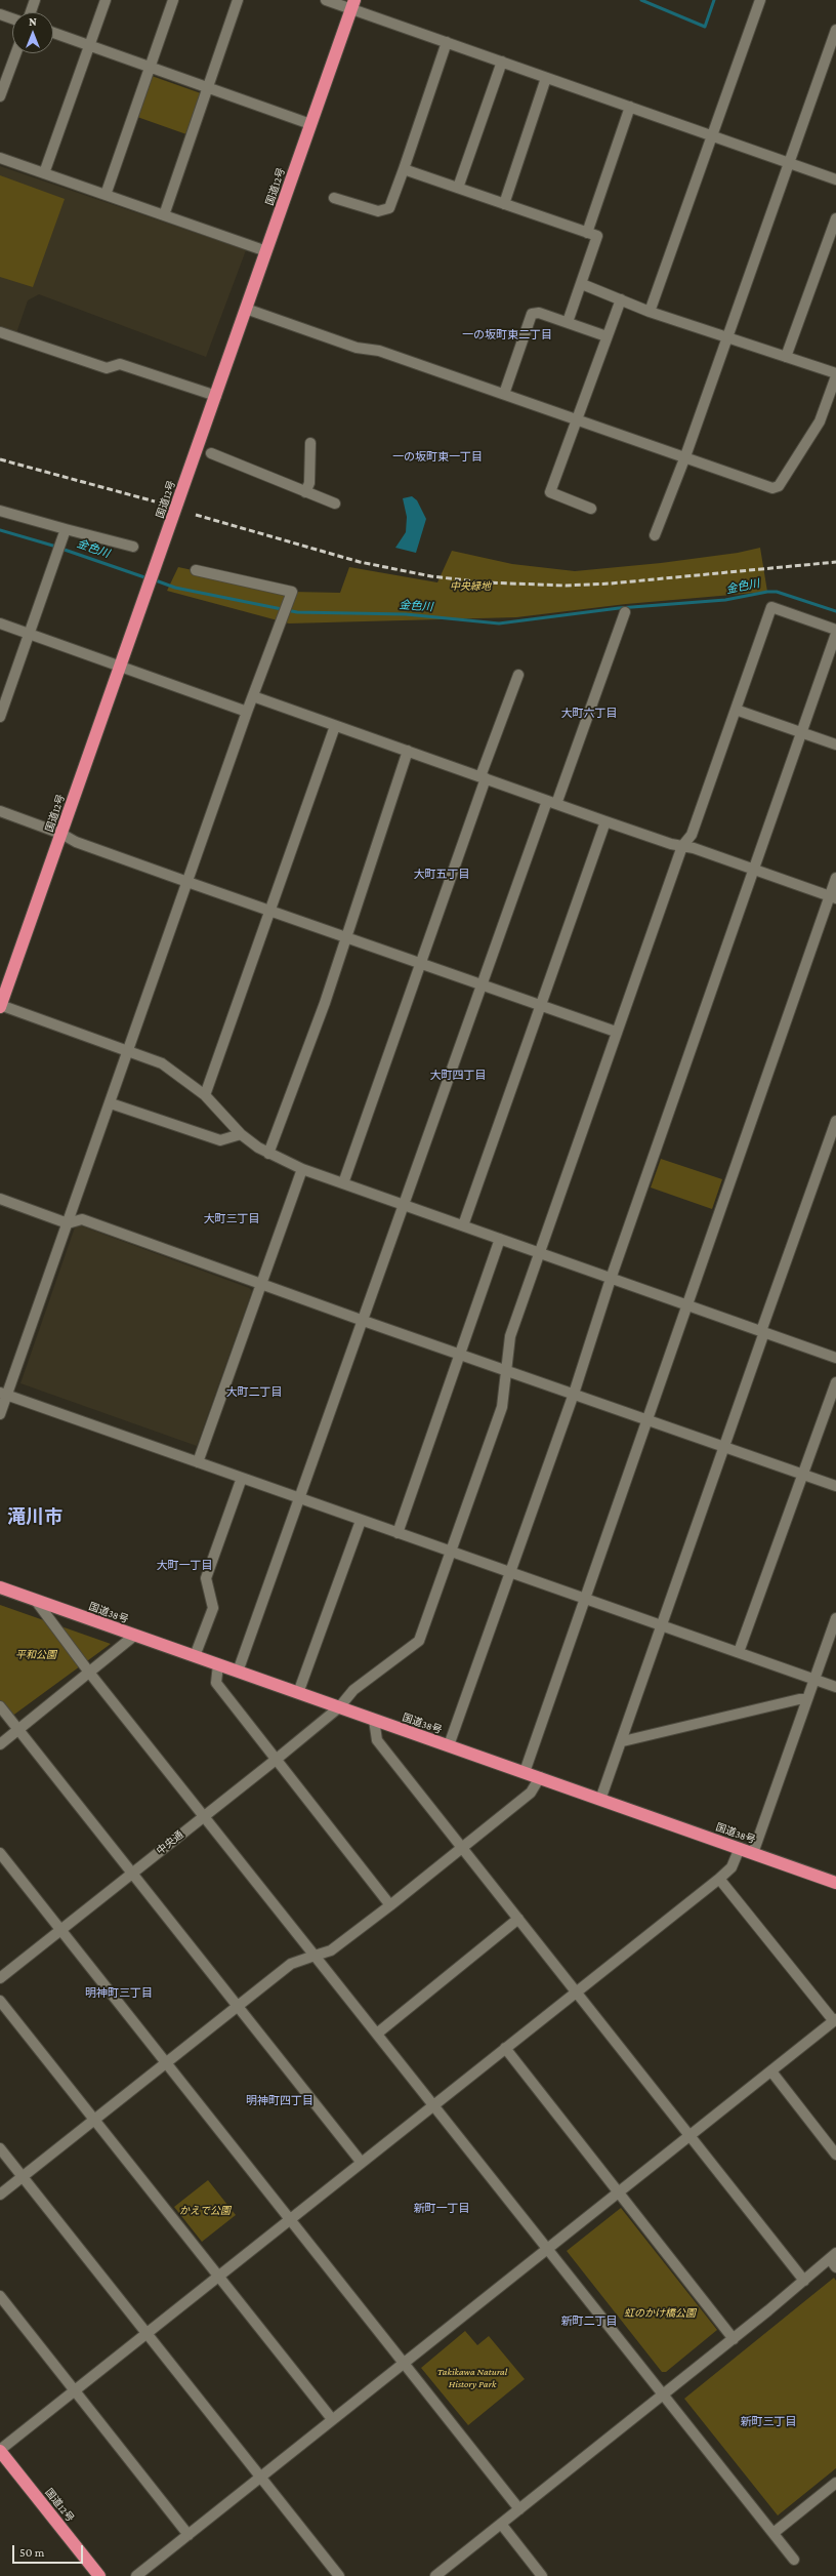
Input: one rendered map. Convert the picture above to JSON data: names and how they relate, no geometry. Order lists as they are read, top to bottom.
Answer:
{
  "streets": {
    "highway": ["国道12号", "国道38号"],
    "street": ["中央通"]
  },
  "crossings": [
    ["国道38号", "中央通"]
  ],
  "districts": [
    "一の坂町東二丁目",
    "一の坂町東一丁目",
    "大町六丁目",
    "大町五丁目",
    "大町四丁目",
    "大町三丁目",
    "大町二丁目",
    "滝川市",
    "大町一丁目",
    "明神町三丁目",
    "明神町四丁目",
    "新町一丁目",
    "新町二丁目",
    "新町三丁目"
  ],
  "water": ["金色川"],
  "parks": [
    "中央緑地",
    "平和公園",
    "かえで公園",
    "虹のかけ橋公園",
    "Takikawa Natural History Park"
  ],
  "scale_bar": "50 m",
  "north": "top"
}
